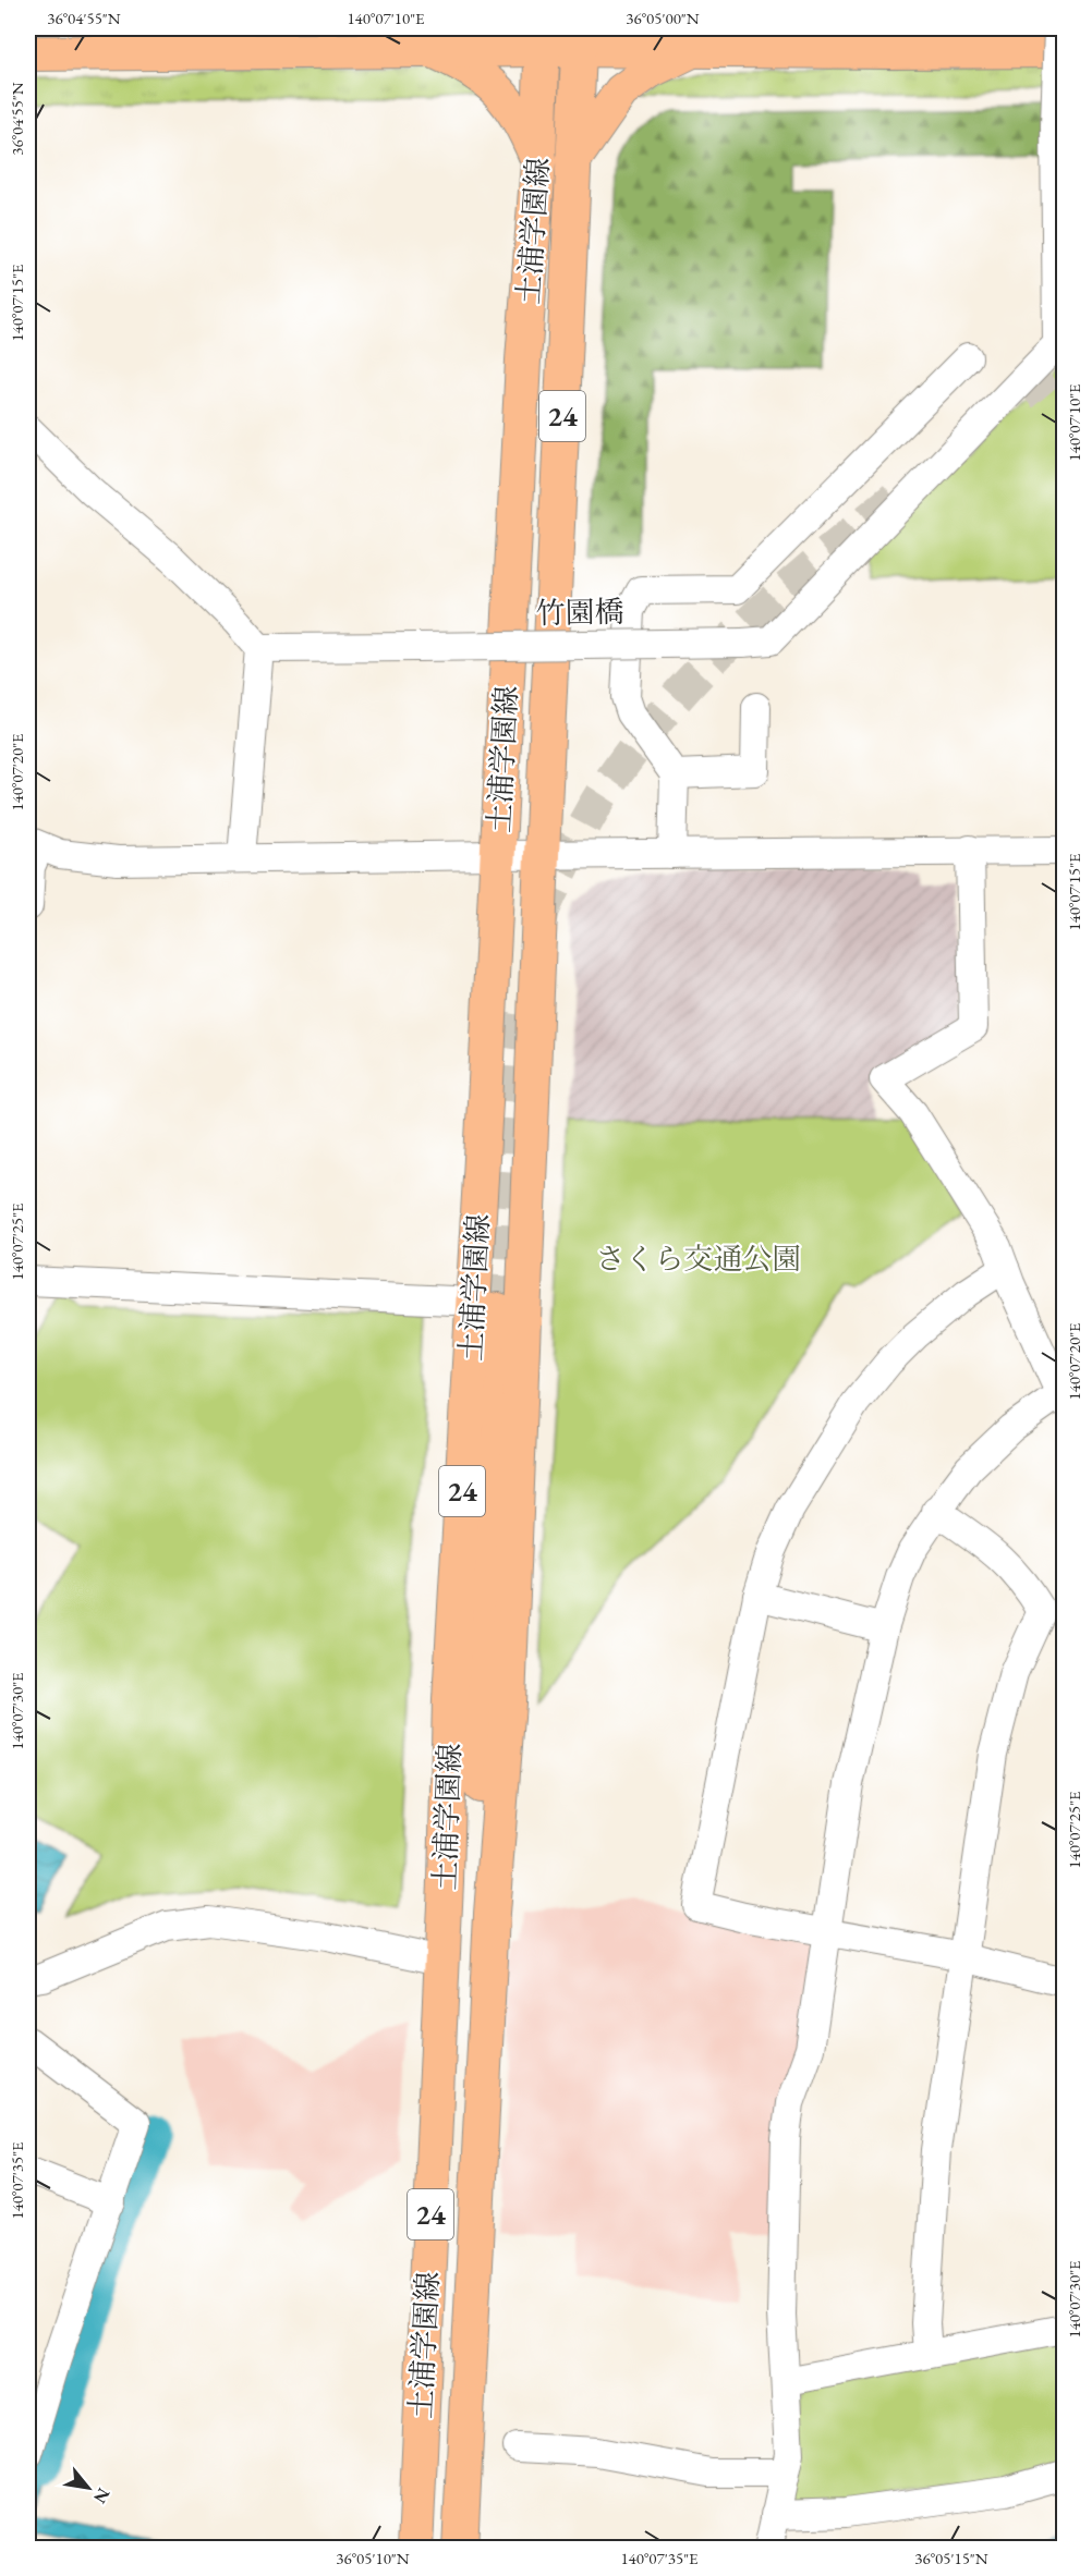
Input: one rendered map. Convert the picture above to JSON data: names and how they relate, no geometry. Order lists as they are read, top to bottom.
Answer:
{
  "streets": {
    "main road": ["土浦学園線", "24"],
    "street": ["竹園橋"]
  },
  "crossings": [
    ["土浦学園線", "24"]
  ],
  "parks": ["さくら交通公園"],
  "north": "bottom right",
  "coordinates": [
    "36°04'55\"N",
    "140°07'10\"E",
    "36°05'00\"N",
    "140°07'15\"E",
    "140°07'20\"E",
    "140°07'25\"E",
    "140°07'30\"E",
    "140°07'35\"E",
    "36°05'10\"N",
    "36°05'15\"N"
  ]
}
